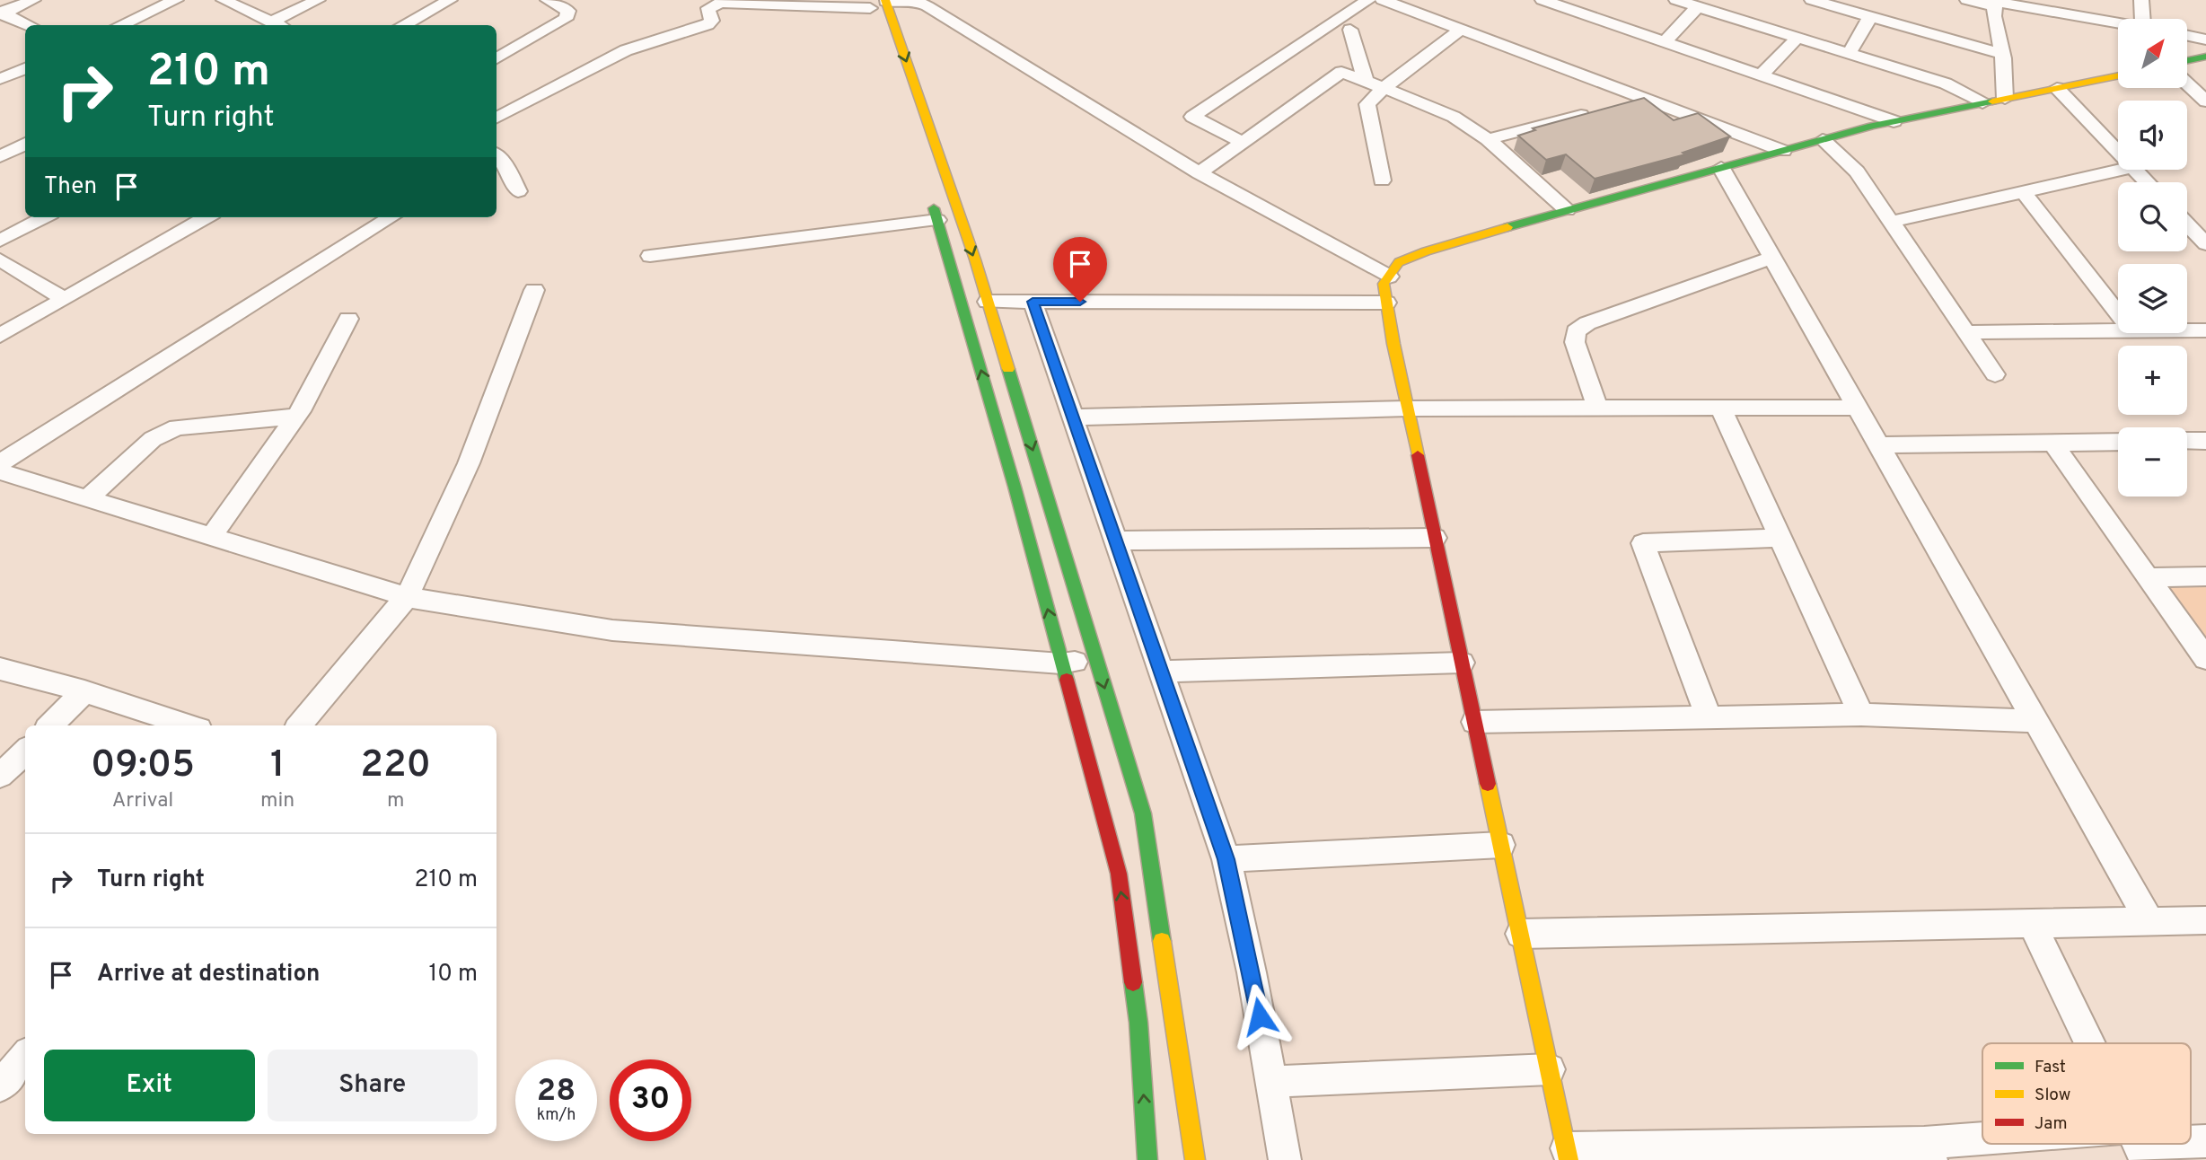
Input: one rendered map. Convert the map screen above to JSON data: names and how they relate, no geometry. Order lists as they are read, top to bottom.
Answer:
{
  "legend": ["Fast", "Slow", "Jam"],
  "north": "top right",
  "page": {
    "map_buttons": ["+", "−"],
    "turn": ["210 m", "Turn right"],
    "then": "Then",
    "eta": [
      "09:05",
      "Arrival",
      "1",
      "min",
      "220",
      "m"
    ],
    "list": [
      {
        "name": "Turn right",
        "value": "210 m"
      },
      {
        "name": "Arrive at destination",
        "value": "10 m"
      }
    ],
    "buttons": ["Exit", "Share"],
    "speed": "28 km/h",
    "limit": "30"
  }
}
